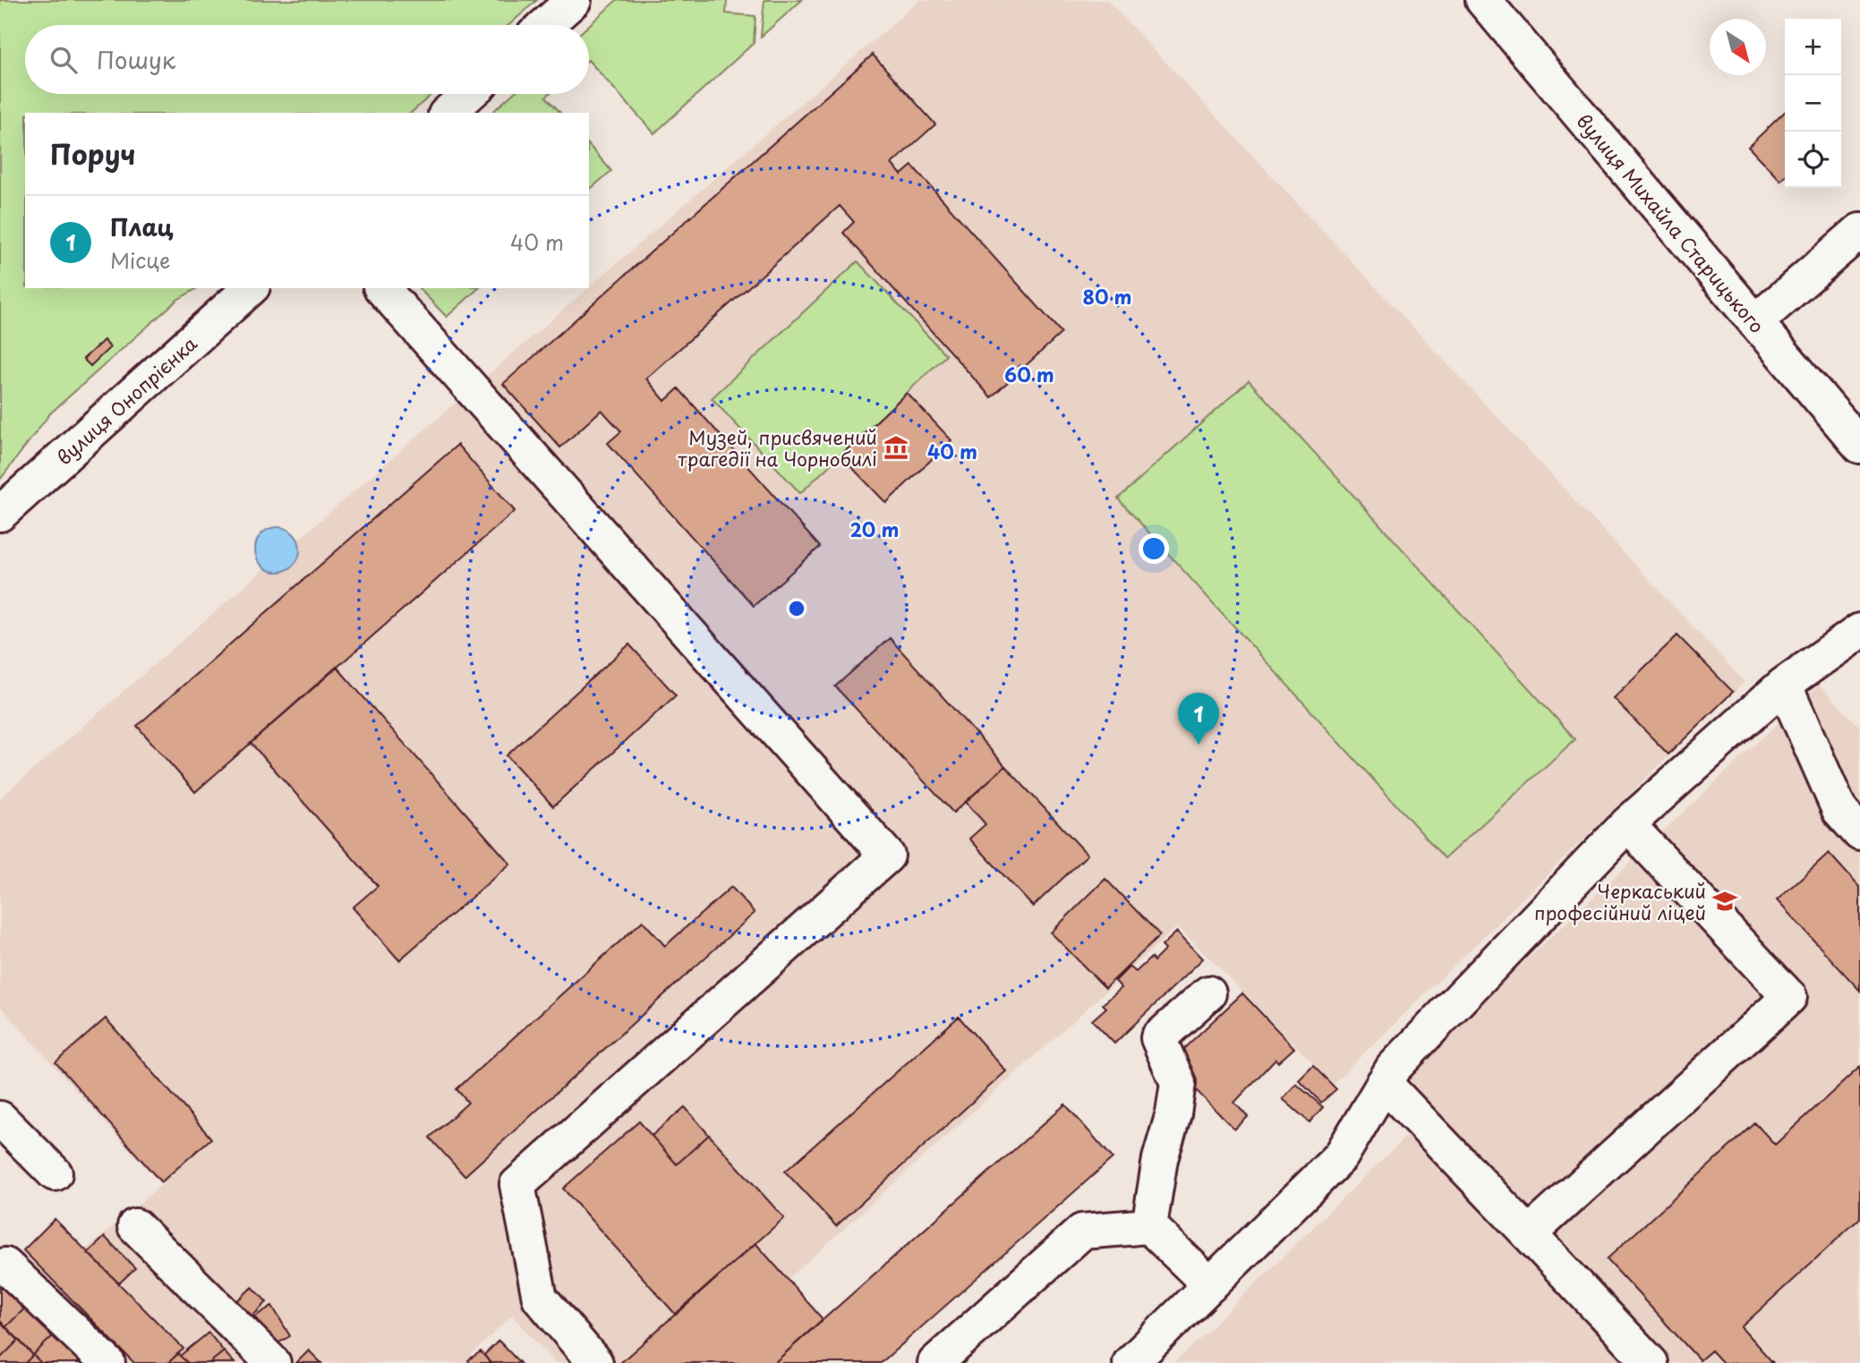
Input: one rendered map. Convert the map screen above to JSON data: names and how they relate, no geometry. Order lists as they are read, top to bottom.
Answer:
{
  "streets": {
    "street": ["вулиця Михайла Старицького", "вулиця Онопрієнка"]
  },
  "places": {
    "museum": ["Музей, присвячений трагедії на Чорнобилі"],
    "school or university": ["Черкаський професійний ліцей"]
  },
  "north": "bottom right",
  "page": {
    "map_buttons": ["+", "−"],
    "search": "Пошук",
    "heading": "Поруч",
    "list": [
      {
        "mark": "1",
        "name": "Плац",
        "note": "Місце",
        "value": "40 m"
      }
    ],
    "pins": "1"
  },
  "rings": [
    "80 m",
    "60 m",
    "40 m",
    "20 m"
  ]
}
